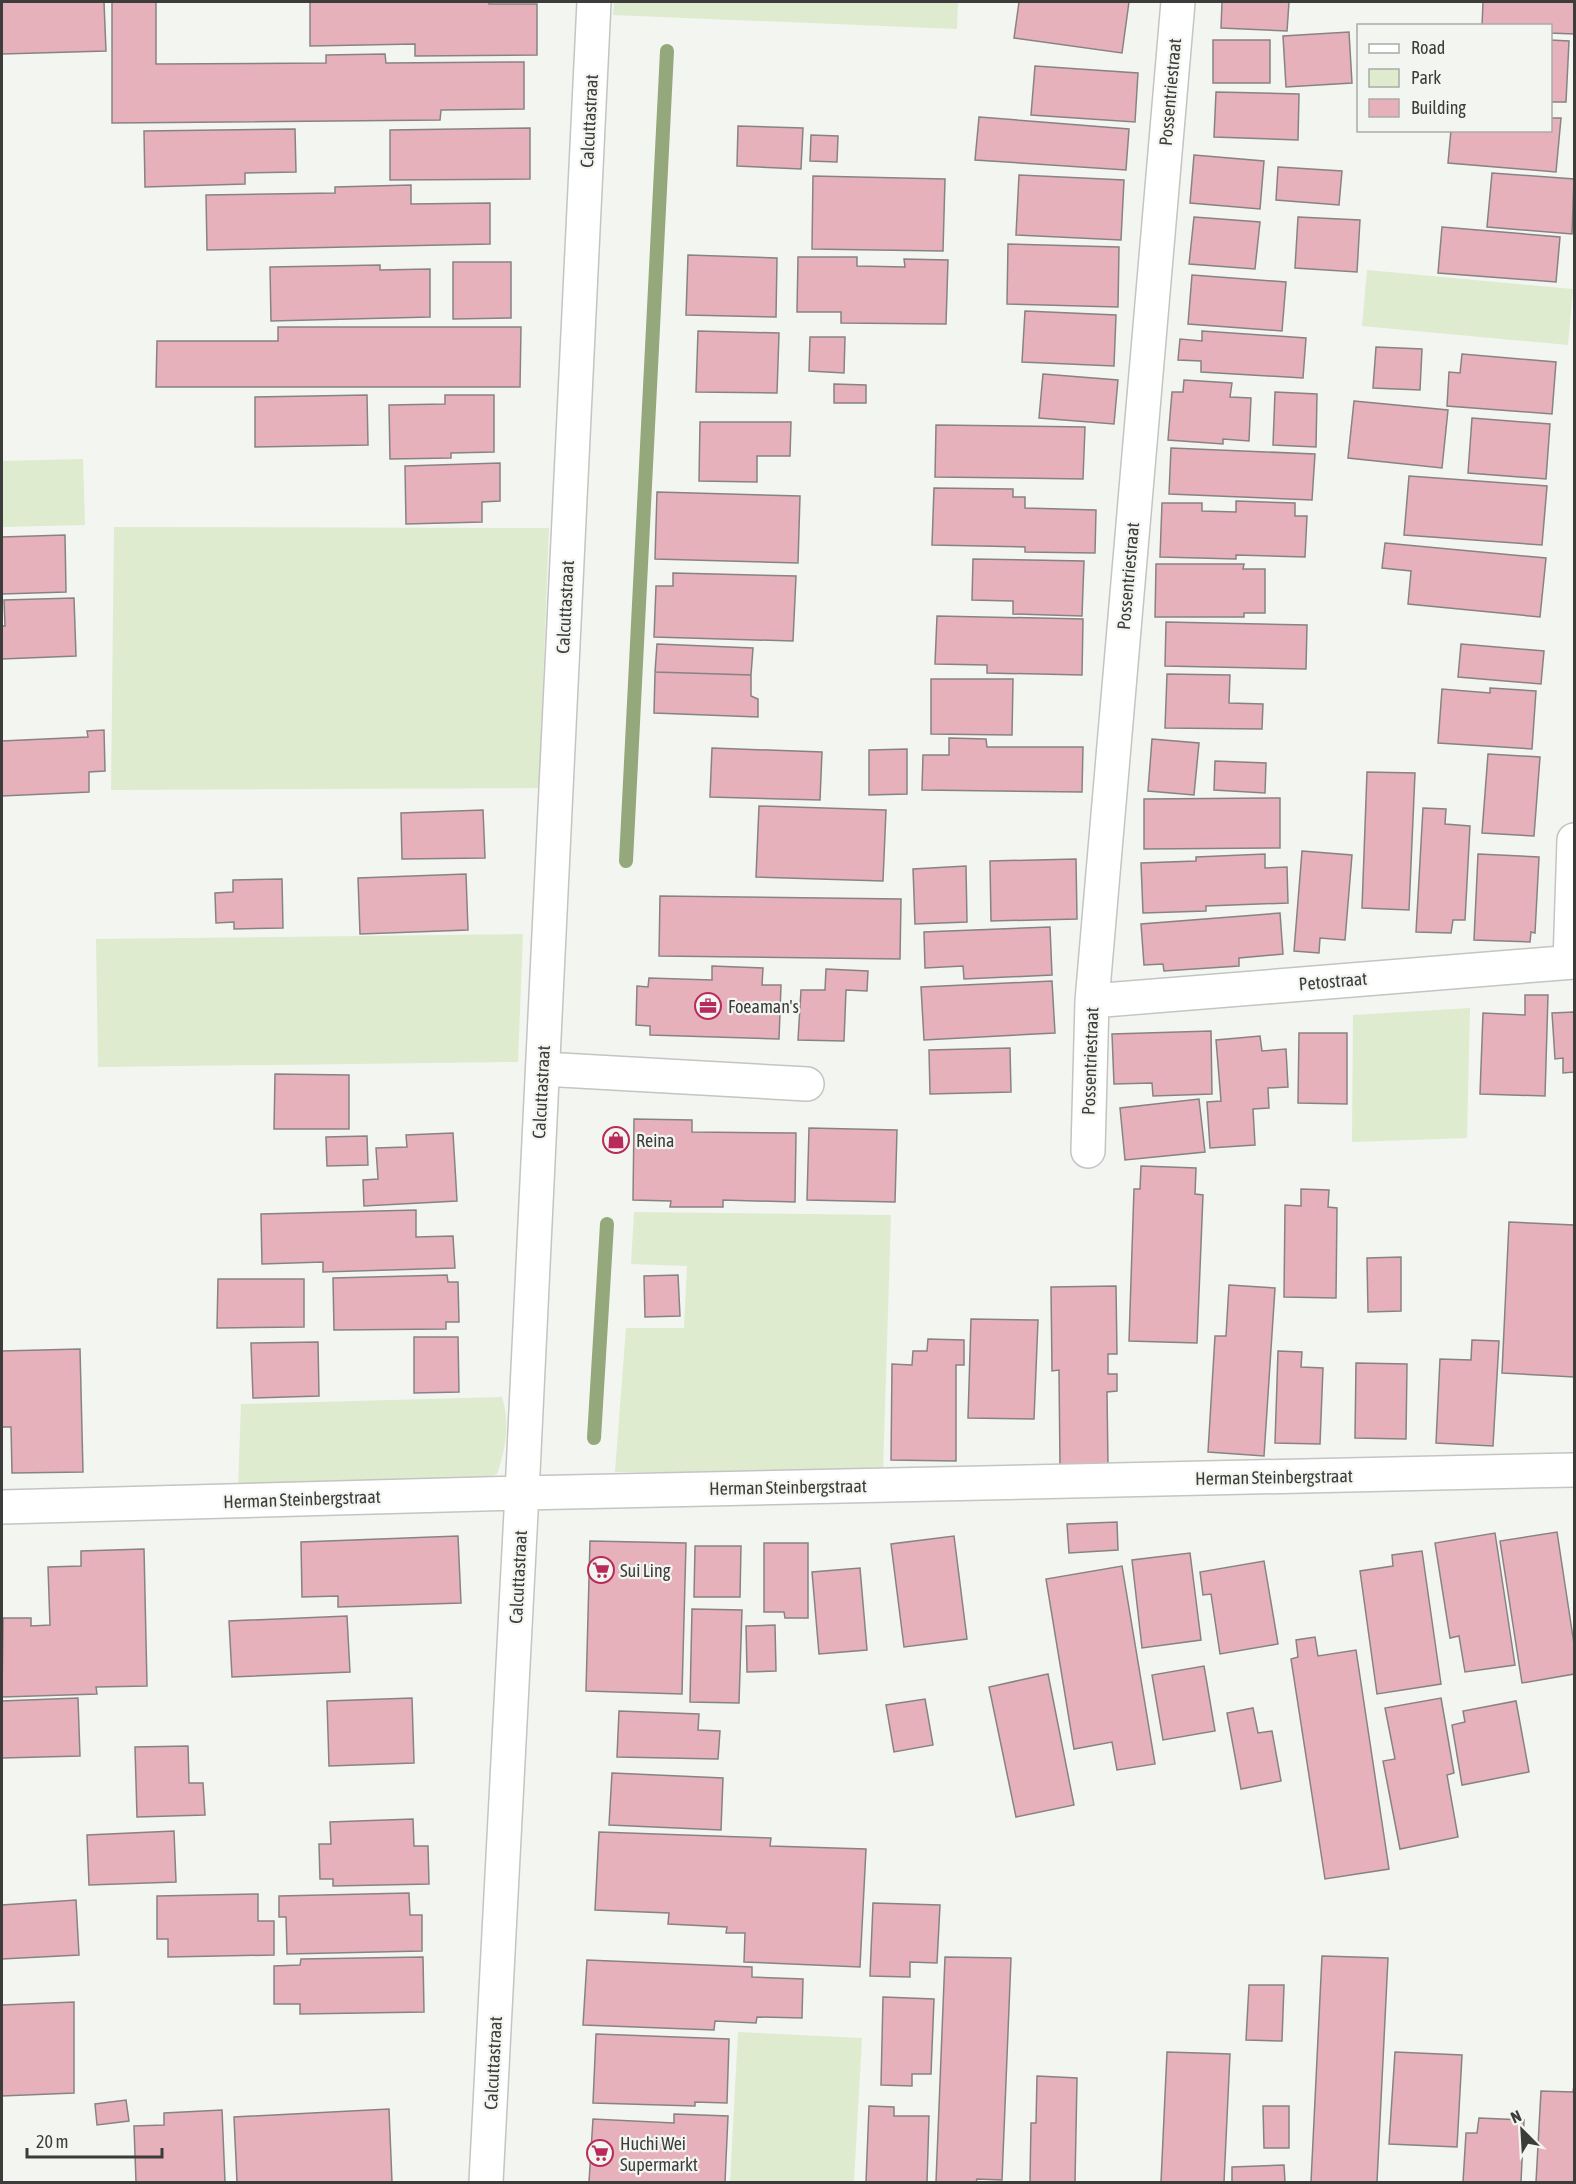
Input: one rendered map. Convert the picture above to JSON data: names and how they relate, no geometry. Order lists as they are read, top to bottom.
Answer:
{
  "streets": {
    "street": [
      "Possentriestraat",
      "Calcuttastraat",
      "Petostraat",
      "Herman Steinbergstraat"
    ]
  },
  "crossings": [
    ["Possentriestraat", "Petostraat"],
    ["Calcuttastraat", "Herman Steinbergstraat"]
  ],
  "places": {
    "office": ["Foeaman's"],
    "shop": ["Reina"],
    "supermarket": ["Sui Ling", "Huchi Wei Supermarkt"]
  },
  "legend": ["Road", "Park", "Building"],
  "scale_bar": "20 m",
  "north": "top left"
}
